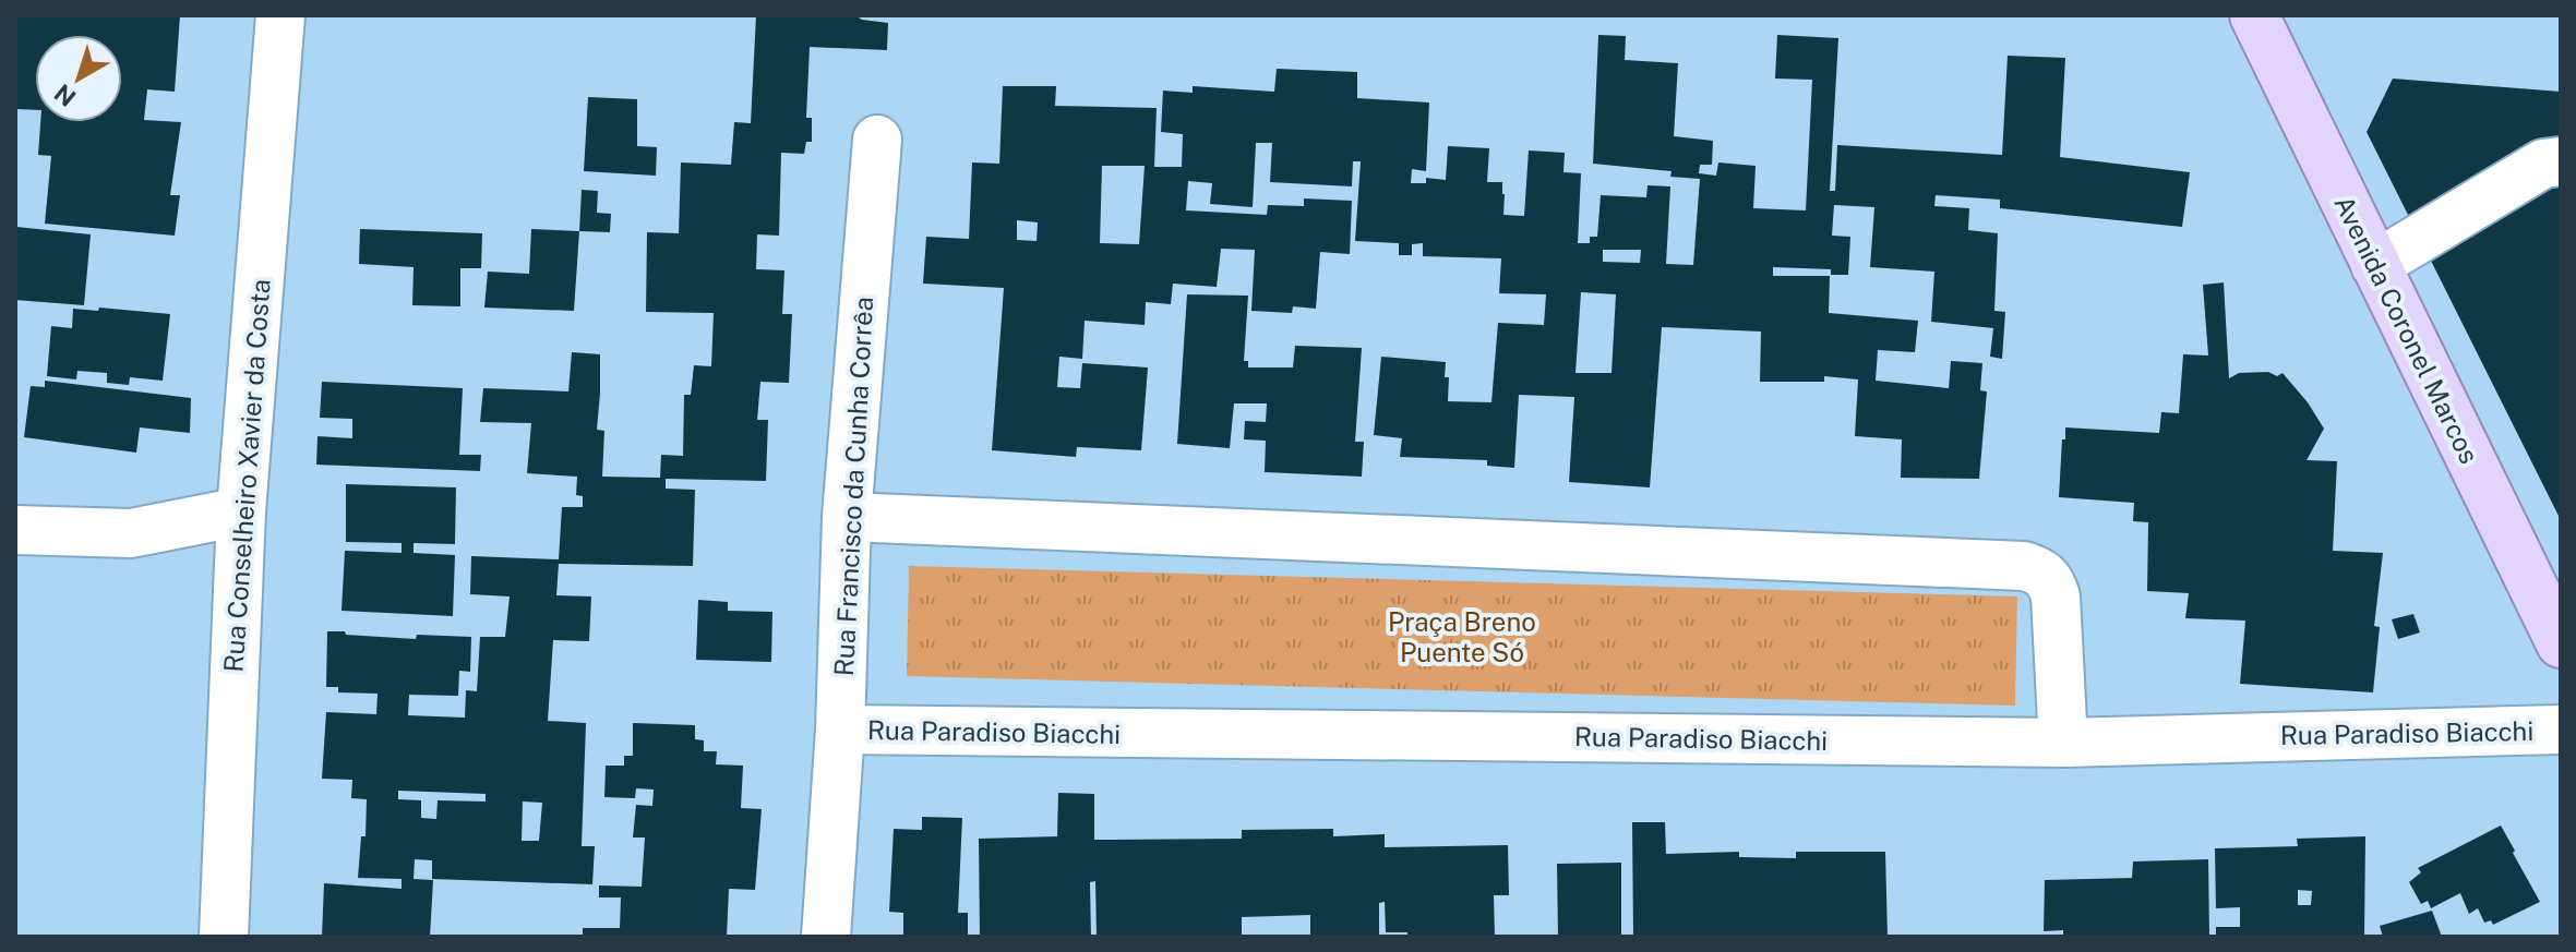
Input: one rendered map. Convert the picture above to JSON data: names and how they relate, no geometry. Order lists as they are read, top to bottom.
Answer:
{
  "streets": {
    "main road": ["Avenida Coronel Marcos"],
    "street": ["Rua Conselheiro Xavier da Costa", "Rua Francisco da Cunha Corrêa", "Rua Paradiso Biacchi"]
  },
  "crossings": [
    ["Rua Francisco da Cunha Corrêa", "Rua Paradiso Biacchi"]
  ],
  "parks": ["Praça Breno Puente Só"],
  "north": "bottom left"
}
